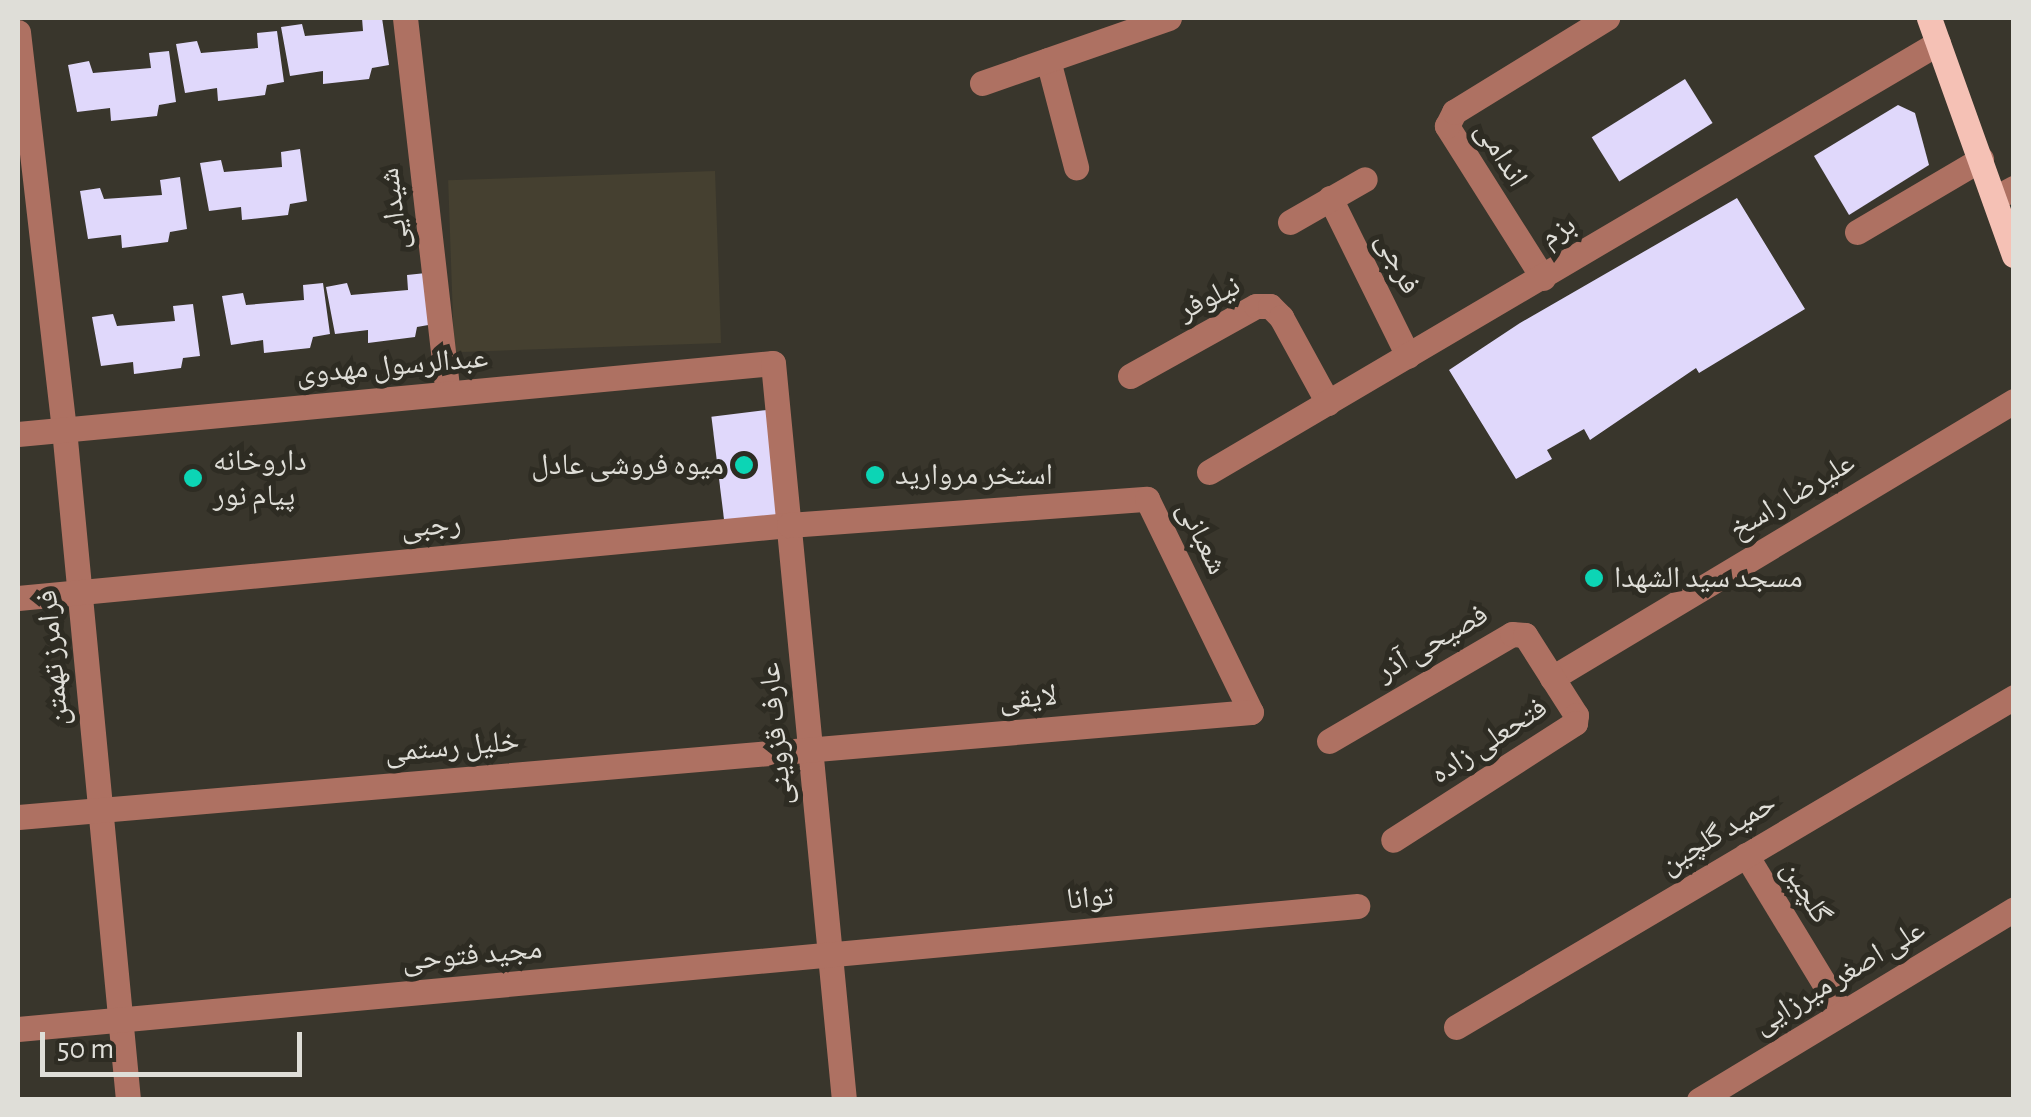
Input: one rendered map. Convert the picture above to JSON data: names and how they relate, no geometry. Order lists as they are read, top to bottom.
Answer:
{
  "streets": {
    "street": [
      "اندامی",
      "شیدایی",
      "بزم",
      "فرجی",
      "نیلوفر",
      "عبدالرسول مهدوی",
      "علیرضا راسخ",
      "رجبی",
      "شعبانی",
      "فصیحی آذر",
      "فرامرز تهمتن",
      "لایقی",
      "عارف قزوینی",
      "فتحعلی زاده",
      "خلیل رستمی",
      "حمید گلچین",
      "گلچین",
      "توانا",
      "مجید فتوحی",
      "علی اصغر میرزایی"
    ]
  },
  "crossings": [
    ["اندامی", "بزم"],
    ["شیدایی", "عبدالرسول مهدوی"],
    ["بزم", "فرجی"],
    ["بزم", "نیلوفر"],
    ["عبدالرسول مهدوی", "فرامرز تهمتن"],
    ["عبدالرسول مهدوی", "عارف قزوینی"],
    ["علیرضا راسخ", "فصیحی آذر"],
    ["علیرضا راسخ", "فتحعلی زاده"],
    ["رجبی", "شعبانی"],
    ["رجبی", "فرامرز تهمتن"],
    ["رجبی", "عارف قزوینی"],
    ["شعبانی", "لایقی"],
    ["شعبانی", "عارف قزوینی"],
    ["فصیحی آذر", "فتحعلی زاده"],
    ["فرامرز تهمتن", "خلیل رستمی"],
    ["فرامرز تهمتن", "مجید فتوحی"],
    ["لایقی", "عارف قزوینی"],
    ["لایقی", "خلیل رستمی"],
    ["عارف قزوینی", "خلیل رستمی"],
    ["عارف قزوینی", "توانا"],
    ["عارف قزوینی", "مجید فتوحی"],
    ["حمید گلچین", "گلچین"],
    ["گلچین", "علی اصغر میرزایی"],
    ["توانا", "مجید فتوحی"]
  ],
  "places": [
    "میوه فروشی عادل",
    "استخر مروارید",
    "داروخانه پیام نور",
    "مسجد سید الشهدا"
  ],
  "scale_bar": "50 m"
}
